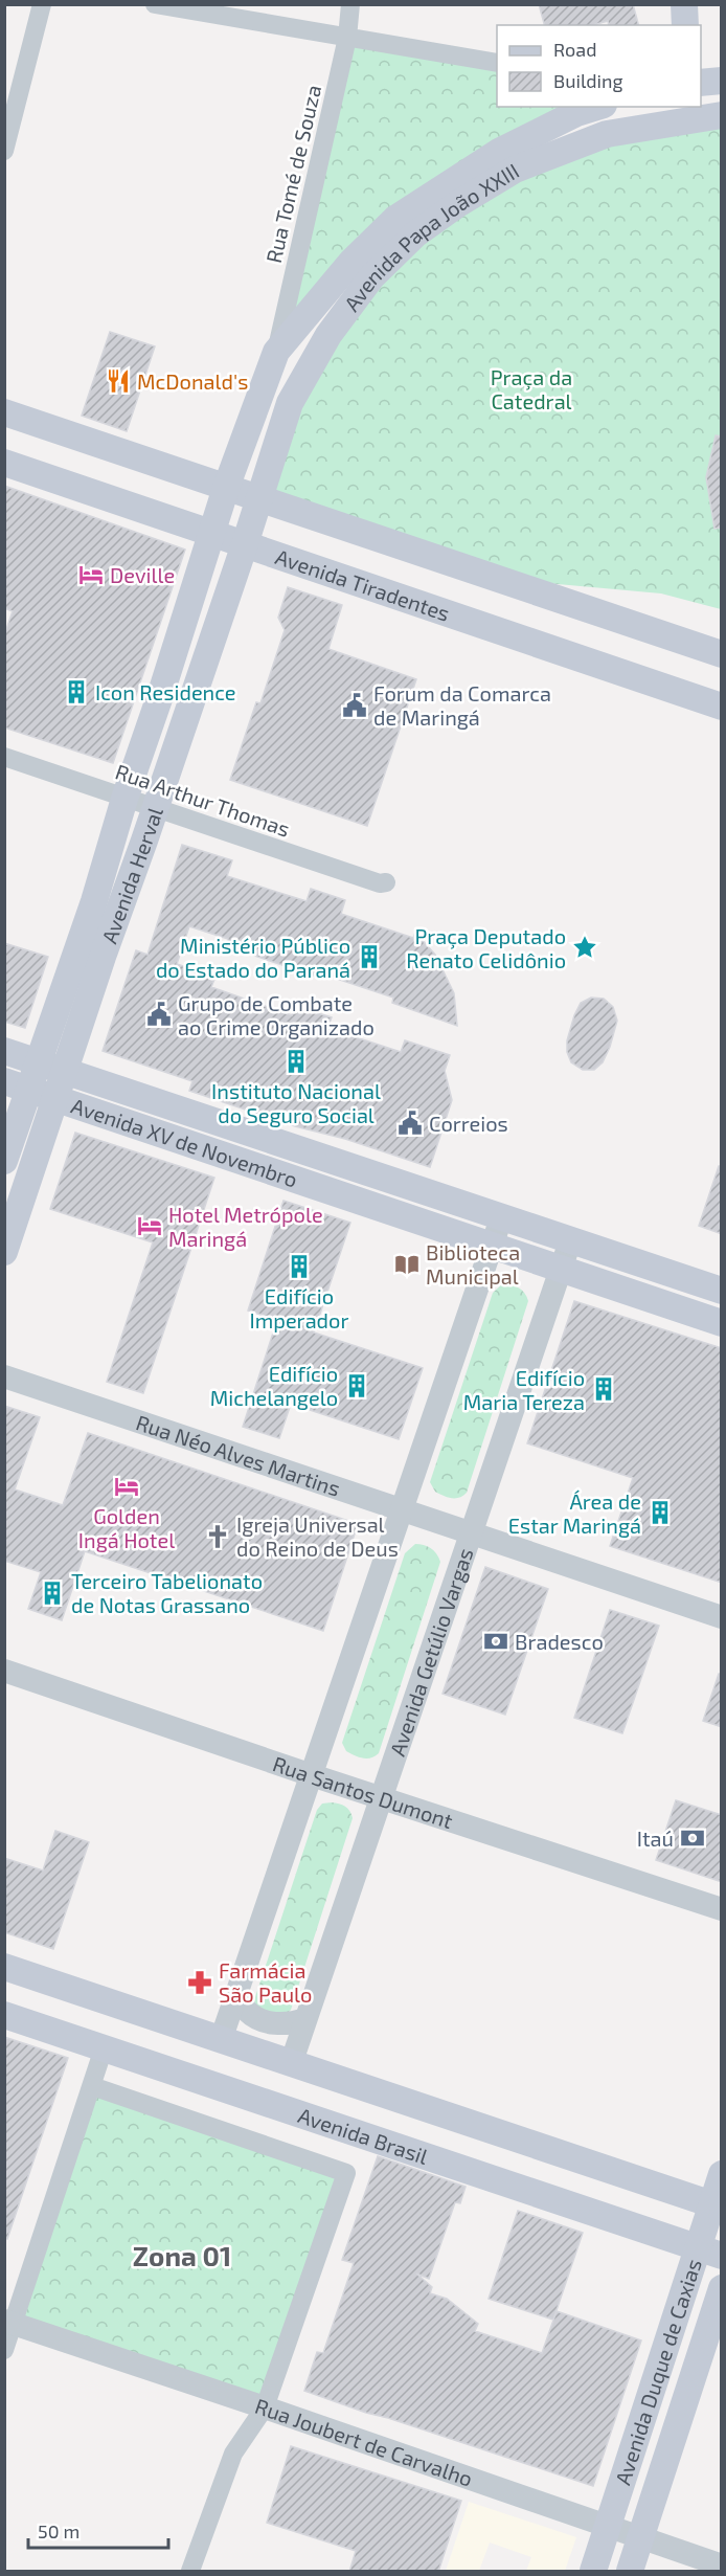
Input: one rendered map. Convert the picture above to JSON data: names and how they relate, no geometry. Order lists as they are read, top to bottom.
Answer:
{
  "streets": {
    "main road": [
      "Avenida Papa João XXIII",
      "Avenida Tiradentes",
      "Avenida Herval",
      "Avenida XV de Novembro",
      "Avenida Brasil",
      "Avenida Duque de Caxias"
    ],
    "street": [
      "Rua Tomé de Souza",
      "Rua Arthur Thomas",
      "Rua Néo Alves Martins",
      "Avenida Getúlio Vargas",
      "Rua Santos Dumont",
      "Rua Joubert de Carvalho"
    ]
  },
  "crossings": [
    ["Rua Tomé de Souza", "Avenida Papa João XXIII"],
    ["Avenida Papa João XXIII", "Avenida Herval"],
    ["Avenida Tiradentes", "Avenida Herval"],
    ["Rua Arthur Thomas", "Avenida Herval"],
    ["Avenida Herval", "Avenida XV de Novembro"],
    ["Avenida XV de Novembro", "Avenida Getúlio Vargas"],
    ["Rua Néo Alves Martins", "Avenida Getúlio Vargas"],
    ["Avenida Getúlio Vargas", "Rua Santos Dumont"],
    ["Avenida Brasil", "Avenida Duque de Caxias"],
    ["Avenida Duque de Caxias", "Rua Joubert de Carvalho"]
  ],
  "districts": ["Zona 01"],
  "parks": ["Praça da Catedral"],
  "places": {
    "restaurant": ["McDonald's"],
    "hotel": ["Deville", "Hotel Metrópole Maringá", "Golden Ingá Hotel"],
    "building": [
      "Icon Residence",
      "Ministério Público do Estado do Paraná",
      "Instituto Nacional do Seguro Social",
      "Edifício Imperador",
      "Edifício Michelangelo",
      "Edifício Maria Tereza",
      "Área de Estar Maringá",
      "Terceiro Tabelionato de Notas Grassano"
    ],
    "public building": ["Forum da Comarca de Maringá", "Grupo de Combate ao Crime Organizado", "Correios"],
    "place": ["Praça Deputado Renato Celidônio"],
    "library": ["Biblioteca Municipal"],
    "church": ["Igreja Universal do Reino de Deus"],
    "bank": ["Bradesco", "Itaú"],
    "pharmacy": ["Farmácia São Paulo"]
  },
  "legend": ["Road", "Building"],
  "scale_bar": "50 m"
}
